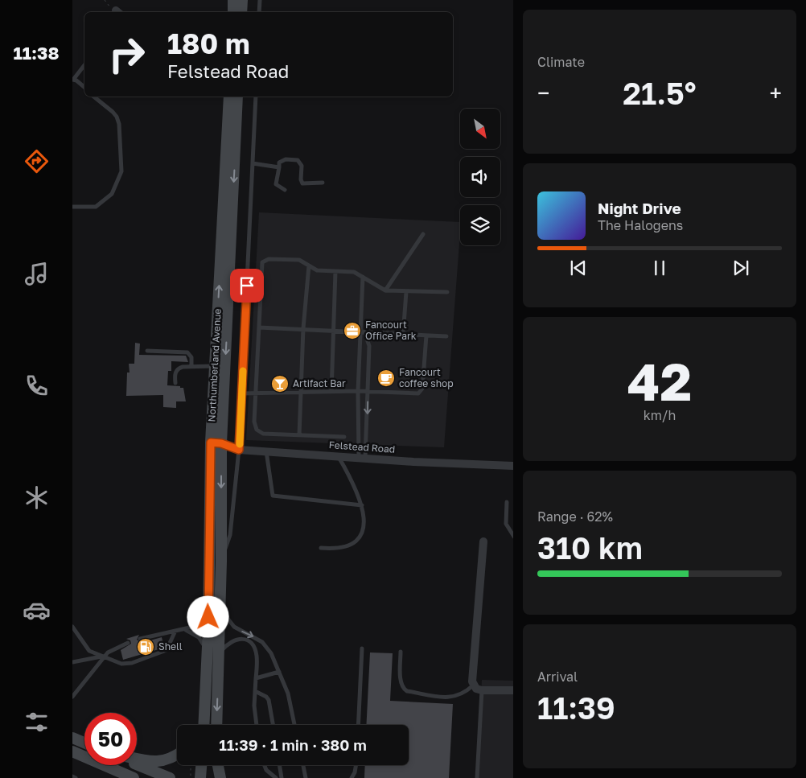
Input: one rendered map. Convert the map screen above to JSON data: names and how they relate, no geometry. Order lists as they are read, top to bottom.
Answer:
{
  "streets": {
    "main road": ["Northumberland Avenue"],
    "street": ["Felstead Road"]
  },
  "crossings": [
    ["Northumberland Avenue", "Felstead Road"]
  ],
  "places": {
    "office": ["Fancourt Office Park"],
    "cafe": ["Fancourt coffee shop"],
    "bar": ["Artifact Bar"],
    "fuel station": ["Shell"]
  },
  "north": "bottom right",
  "page": {
    "tabs": "11:38",
    "tile": [
      "Climate",
      ["42", "km/h"],
      ["Range · 62%", "310 km"],
      ["Arrival", "11:39"]
    ],
    "turn": ["180 m", "Felstead Road"],
    "heat": ["−", "21.5°", "+"],
    "song": ["Night Drive", "The Halogens"],
    "limit": "50",
    "trip": "11:39 · 1 min · 380 m"
  }
}
